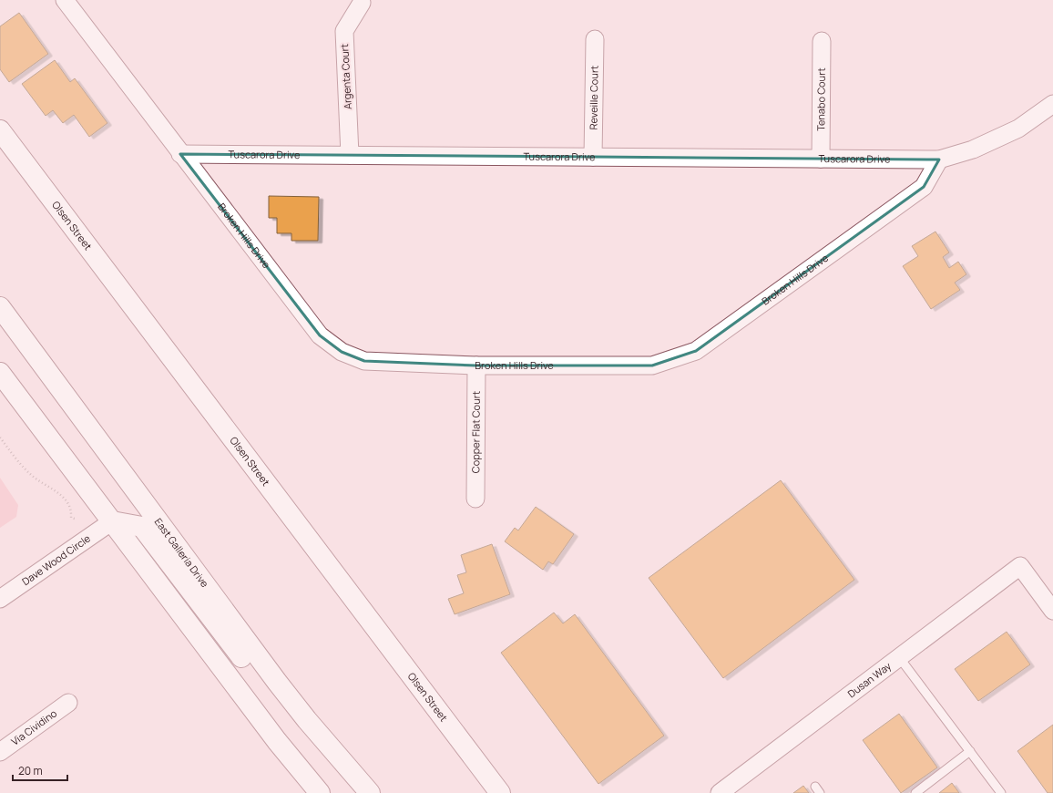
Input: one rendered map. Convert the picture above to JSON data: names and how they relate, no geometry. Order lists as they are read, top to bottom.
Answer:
{
  "streets": {
    "main road": ["Olsen Street", "East Galleria Drive"],
    "street": [
      "Argenta Court",
      "Reveille Court",
      "Tenabo Court",
      "Tuscarora Drive",
      "Broken Hills Drive",
      "Copper Flat Court",
      "Dave Wood Circle",
      "Dusan Way",
      "Via Cividino"
    ]
  },
  "crossings": [
    ["Argenta Court", "Tuscarora Drive"],
    ["Reveille Court", "Tuscarora Drive"],
    ["Tenabo Court", "Tuscarora Drive"],
    ["Tuscarora Drive", "Broken Hills Drive"],
    ["Broken Hills Drive", "Copper Flat Court"]
  ],
  "scale_bar": "20 m"
}
